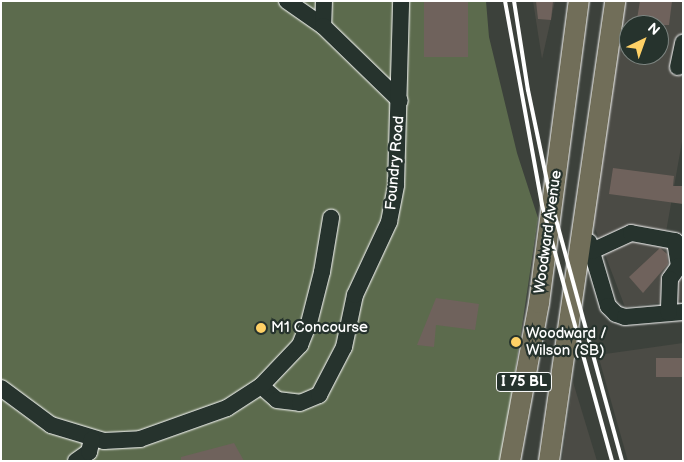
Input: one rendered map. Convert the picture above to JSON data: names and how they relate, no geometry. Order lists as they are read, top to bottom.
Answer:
{
  "streets": {
    "main road": ["Woodward Avenue", "I 75 BL"],
    "street": ["Foundry Road"]
  },
  "places": ["M1 Concourse", "Woodward / Wilson (SB)"],
  "north": "top right"
}
